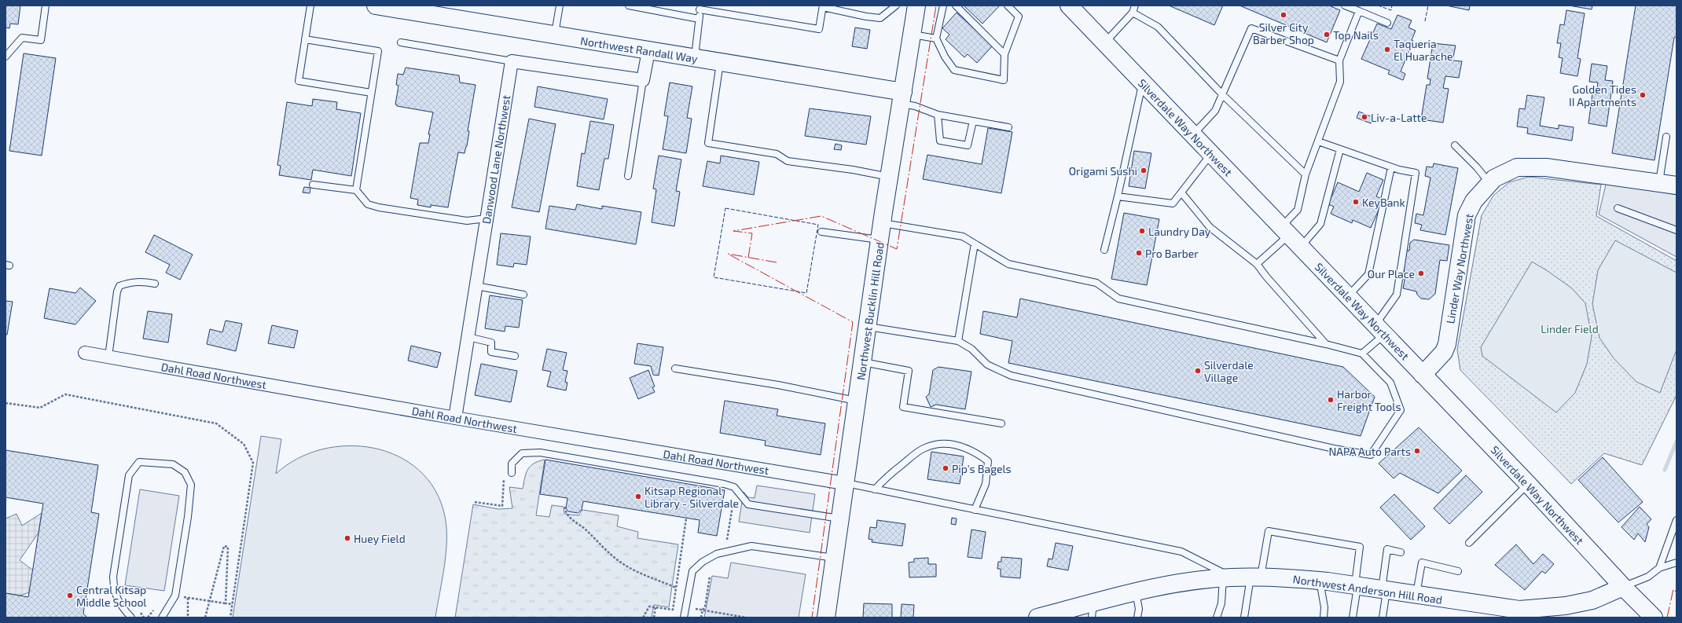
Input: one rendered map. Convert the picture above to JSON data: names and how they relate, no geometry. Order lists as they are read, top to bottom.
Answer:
{
  "streets": {
    "main road": [
      "Northwest Randall Way",
      "Silverdale Way Northwest",
      "Linder Way Northwest",
      "Northwest Bucklin Hill Road",
      "Northwest Anderson Hill Road"
    ],
    "street": ["Danwood Lane Northwest", "Dahl Road Northwest"]
  },
  "crossings": [
    ["Northwest Randall Way", "Northwest Bucklin Hill Road"],
    ["Silverdale Way Northwest", "Linder Way Northwest"],
    ["Silverdale Way Northwest", "Northwest Anderson Hill Road"],
    ["Danwood Lane Northwest", "Dahl Road Northwest"],
    ["Northwest Bucklin Hill Road", "Dahl Road Northwest"]
  ],
  "parks": ["Linder Field"],
  "places": [
    "Silver City Barber Shop",
    "Top Nails",
    "Taqueria El Huarache",
    "Golden Tides II Apartments",
    "Liv-a-Latte",
    "Origami Sushi",
    "KeyBank",
    "Laundry Day",
    "Pro Barber",
    "Our Place",
    "Silverdale Village",
    "Harbor Freight Tools",
    "NAPA Auto Parts",
    "Pip's Bagels",
    "Kitsap Regional Library - Silverdale",
    "Huey Field",
    "Central Kitsap Middle School"
  ]
}
